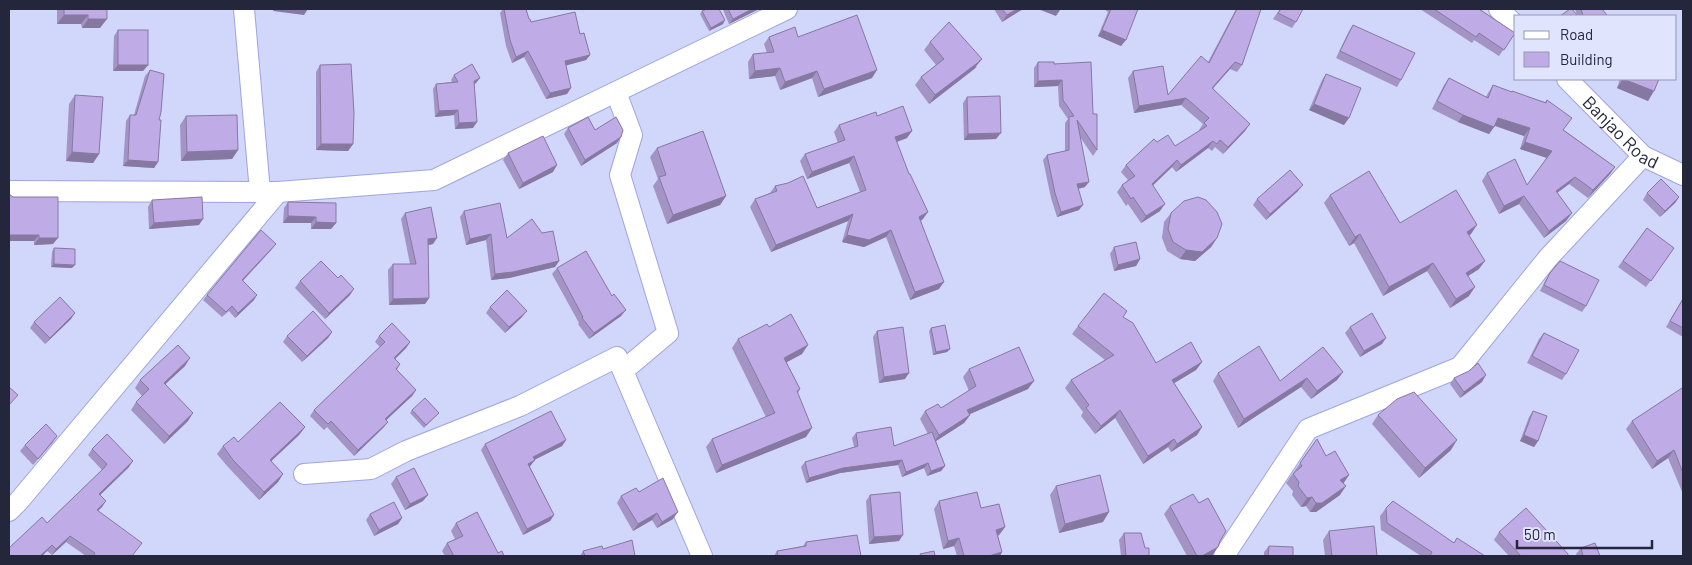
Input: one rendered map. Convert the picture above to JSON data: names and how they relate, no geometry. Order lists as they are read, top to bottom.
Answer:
{
  "streets": {
    "street": ["Banjao Road"]
  },
  "legend": ["Road", "Building"],
  "scale_bar": "50 m"
}
